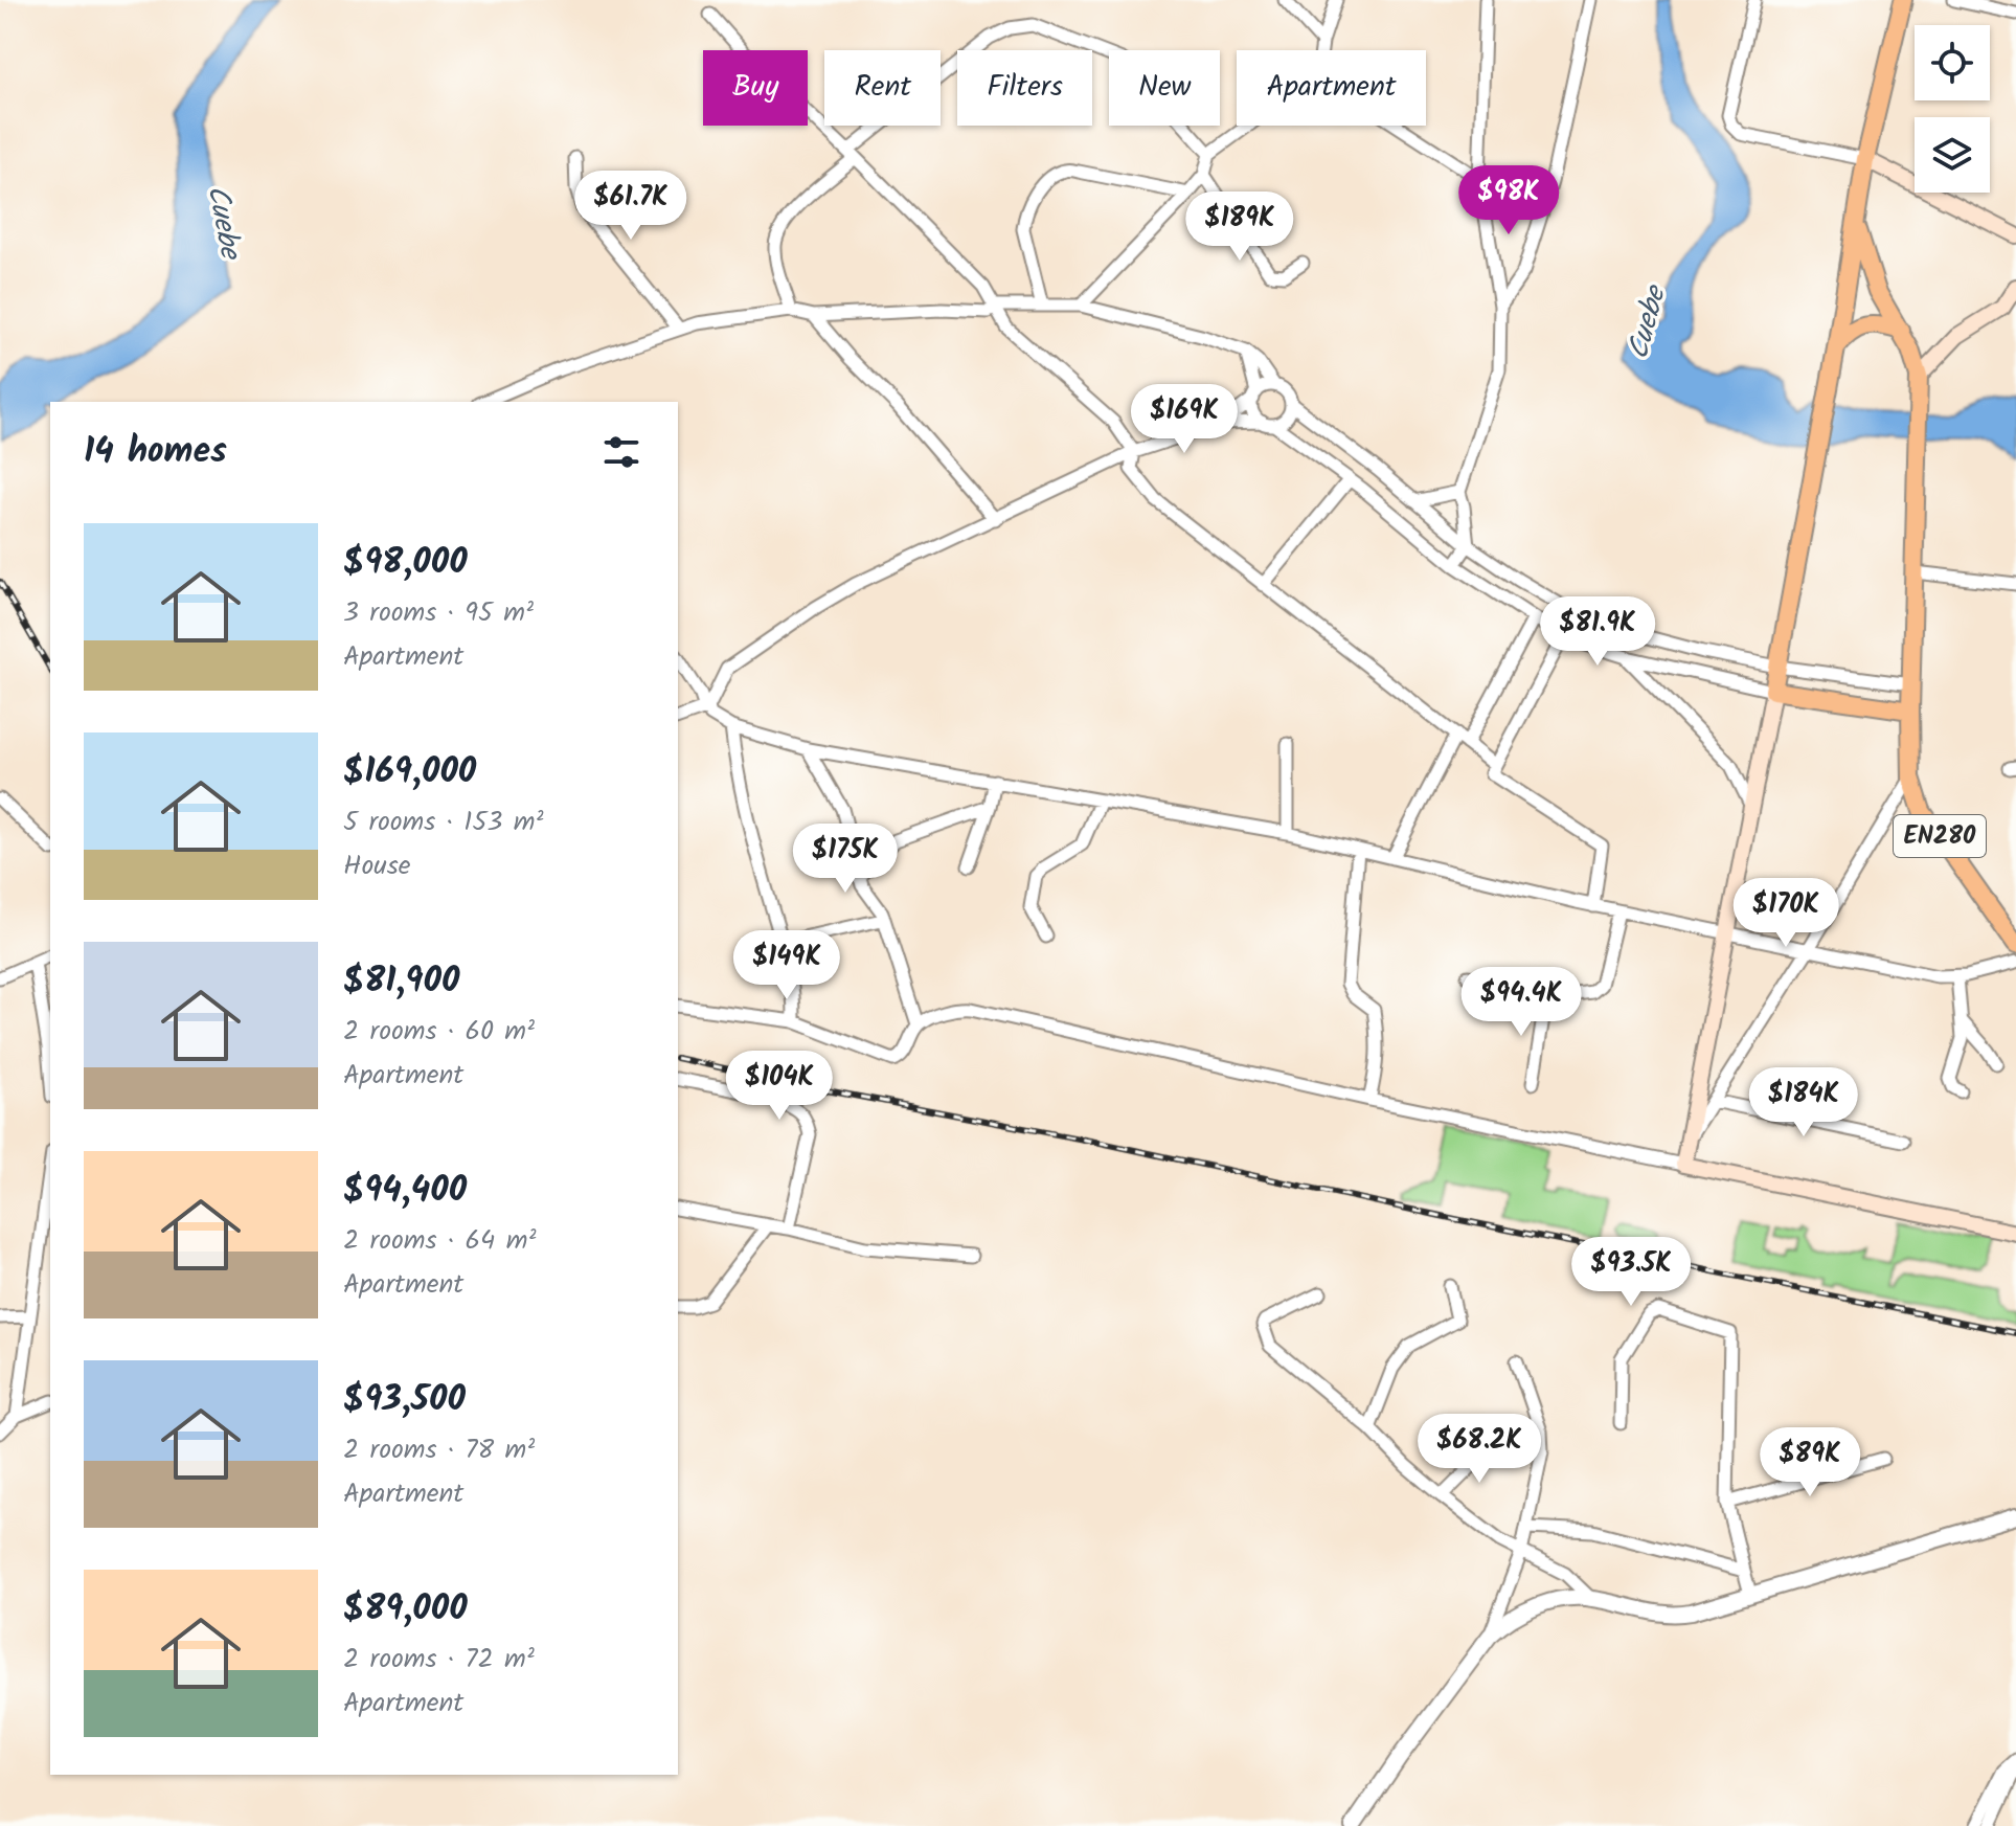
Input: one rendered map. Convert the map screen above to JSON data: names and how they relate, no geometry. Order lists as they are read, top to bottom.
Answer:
{
  "streets": {
    "main road": ["EN280"]
  },
  "water": ["Cuebe"],
  "page": {
    "chip": [
      "Buy",
      "Rent",
      "Filters",
      "New",
      "Apartment"
    ],
    "price": [
      "$98K",
      "$61.7K",
      "$189K",
      "$169K",
      "$81.9K",
      "$175K",
      "$170K",
      "$149K",
      "$94.4K",
      "$104K",
      "$184K",
      "$93.5K",
      "$68.2K",
      "$89K"
    ],
    "heading": "14 homes",
    "list": [
      {
        "name": "$98,000",
        "note": "3 rooms · 95 m² · Apartment"
      },
      {
        "name": "$169,000",
        "note": "5 rooms · 153 m² · House"
      },
      {
        "name": "$81,900",
        "note": "2 rooms · 60 m² · Apartment"
      },
      {
        "name": "$94,400",
        "note": "2 rooms · 64 m² · Apartment"
      },
      {
        "name": "$93,500",
        "note": "2 rooms · 78 m² · Apartment"
      },
      {
        "name": "$89,000",
        "note": "2 rooms · 72 m² · Apartment"
      }
    ]
  }
}
